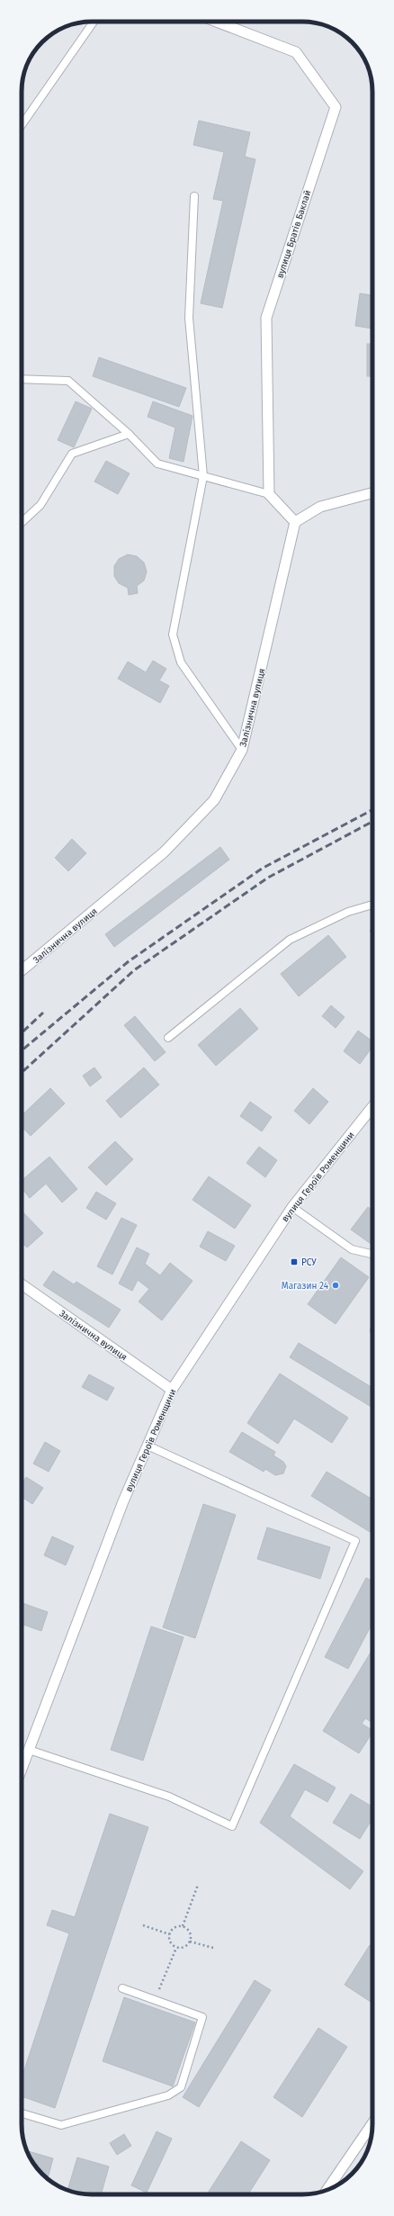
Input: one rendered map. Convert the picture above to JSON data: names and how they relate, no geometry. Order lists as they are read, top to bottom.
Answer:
{
  "streets": {
    "street": ["вулиця Братів Баклай", "Залізнична вулиця", "вулиця Героїв Роменщини"]
  },
  "crossings": [
    ["Залізнична вулиця", "вулиця Героїв Роменщини"]
  ],
  "places": {
    "transit": ["РСУ"],
    "other": ["Магазин 24"]
  }
}
